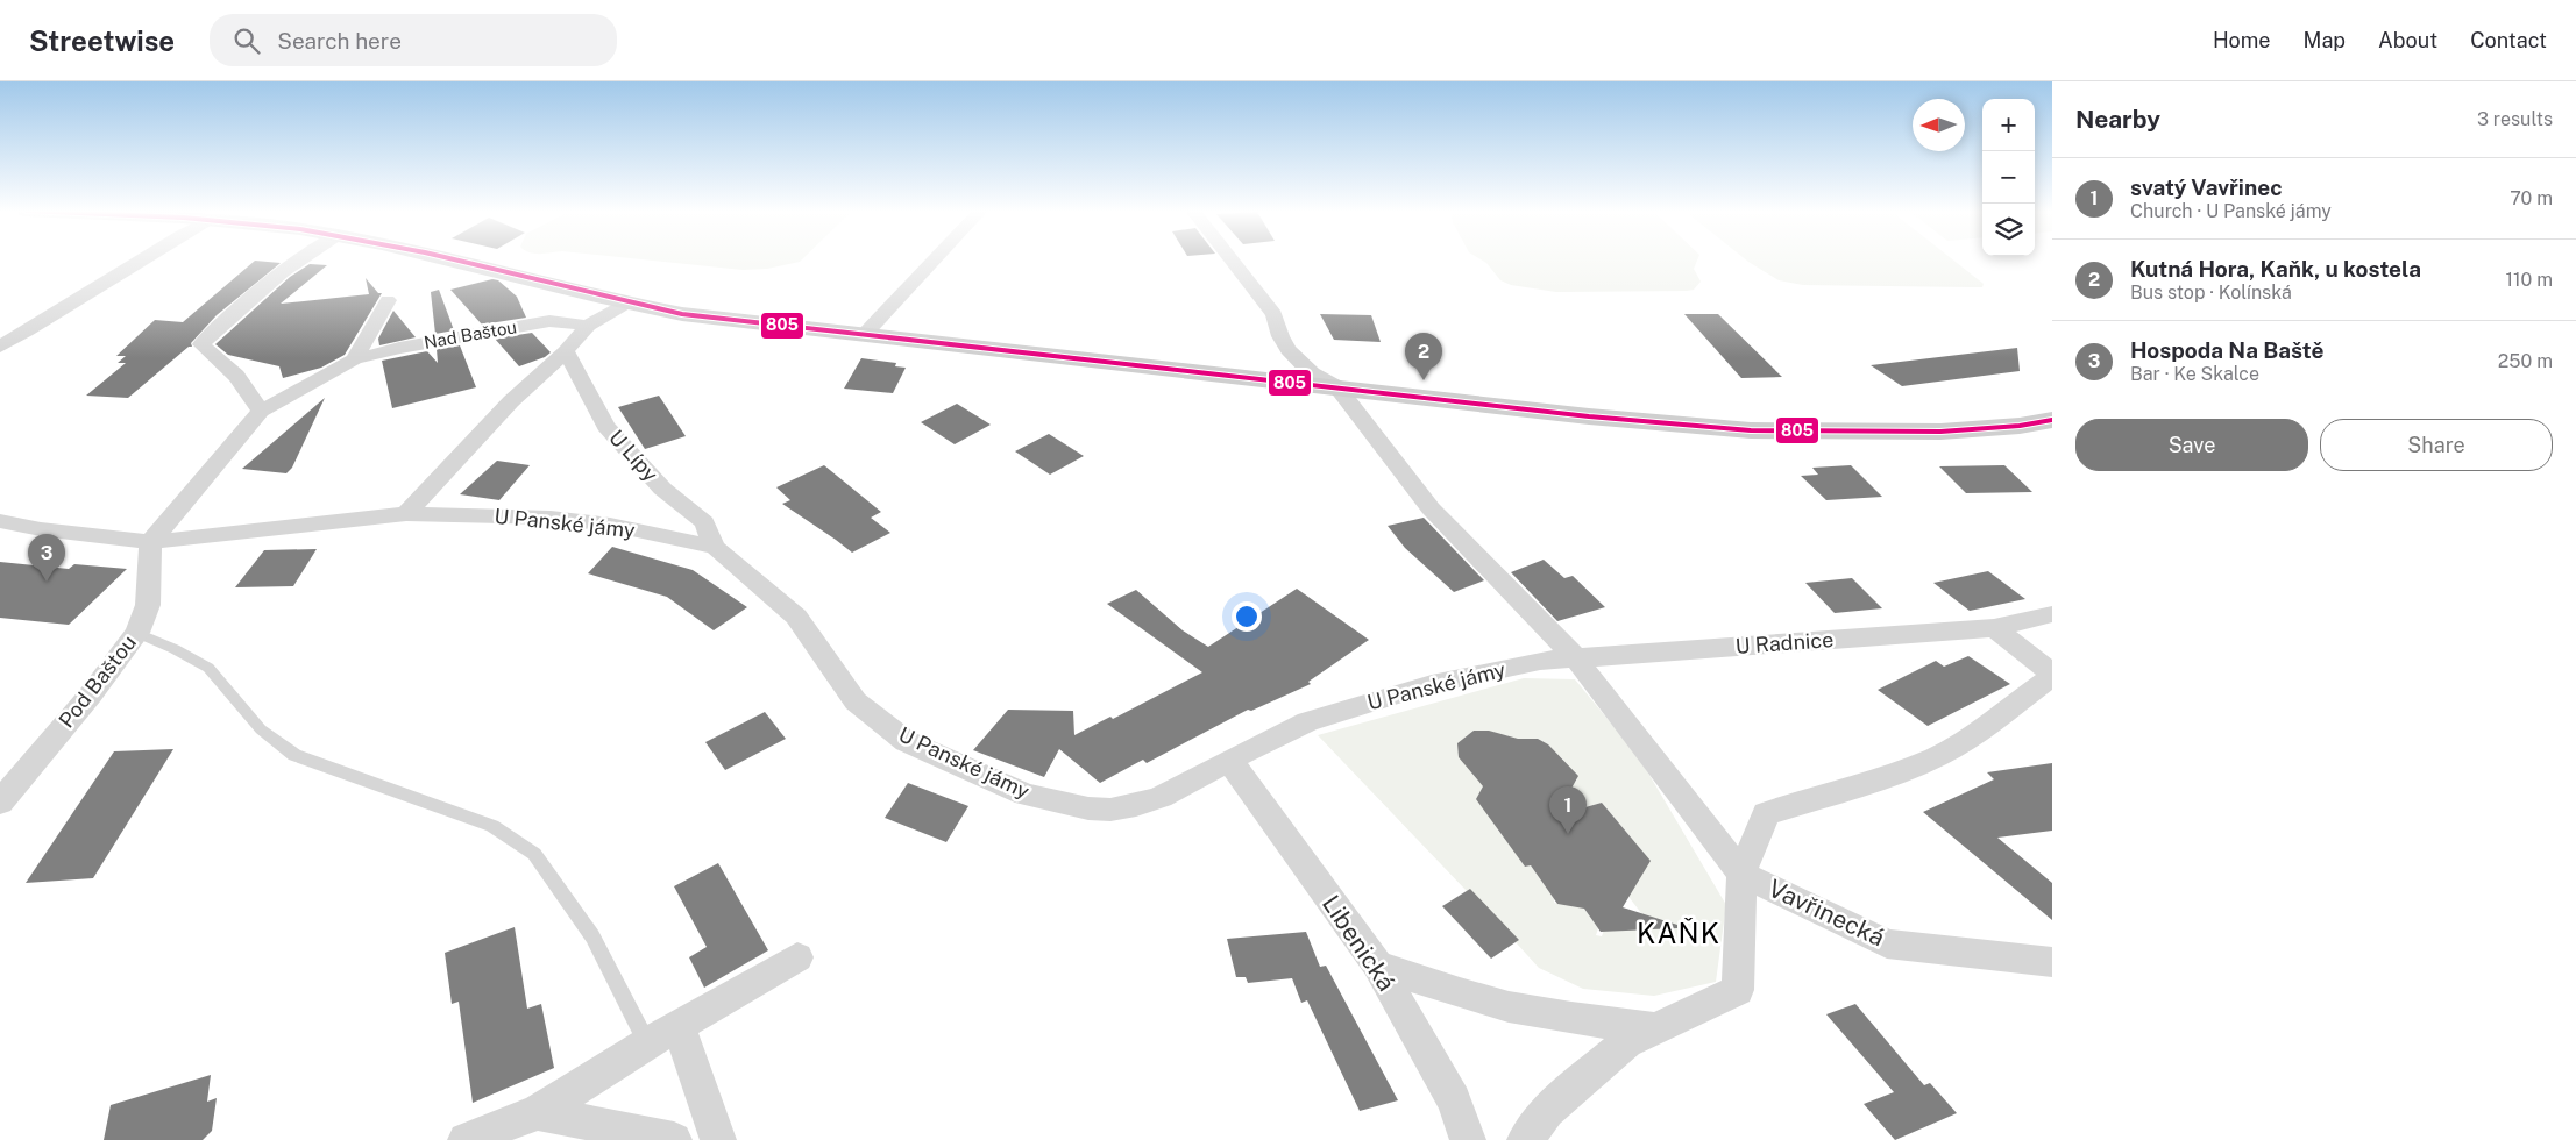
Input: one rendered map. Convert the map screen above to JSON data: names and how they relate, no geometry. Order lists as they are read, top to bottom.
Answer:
{
  "streets": {
    "street": [
      "Nad Baštou",
      "U Lípy",
      "U Panské jámy",
      "U Radnice",
      "Pod Baštou",
      "Vavřinecká",
      "Libenická"
    ]
  },
  "crossings": [
    ["Nad Baštou", "U Panské jámy"],
    ["Nad Baštou", "Pod Baštou"],
    ["U Lípy", "U Panské jámy"],
    ["U Panské jámy", "U Radnice"],
    ["U Panské jámy", "Pod Baštou"],
    ["U Panské jámy", "Libenická"]
  ],
  "districts": ["KAŇK"],
  "lines": ["transit line 805"],
  "north": "left",
  "page": {
    "header": "Streetwise",
    "search": "Search here",
    "nav": [
      "Home",
      "Map",
      "About",
      "Contact"
    ],
    "heading": ["Nearby", "3 results"],
    "map_buttons": ["+", "−"],
    "list": [
      {
        "mark": "1",
        "name": "svatý Vavřinec",
        "note": "Church · U Panské jámy",
        "value": "70 m"
      },
      {
        "mark": "2",
        "name": "Kutná Hora, Kaňk, u kostela",
        "note": "Bus stop · Kolínská",
        "value": "110 m"
      },
      {
        "mark": "3",
        "name": "Hospoda Na Baště",
        "note": "Bar · Ke Skalce",
        "value": "250 m"
      }
    ],
    "pins": ["2", "3", "1"],
    "buttons": ["Save", "Share"]
  }
}
